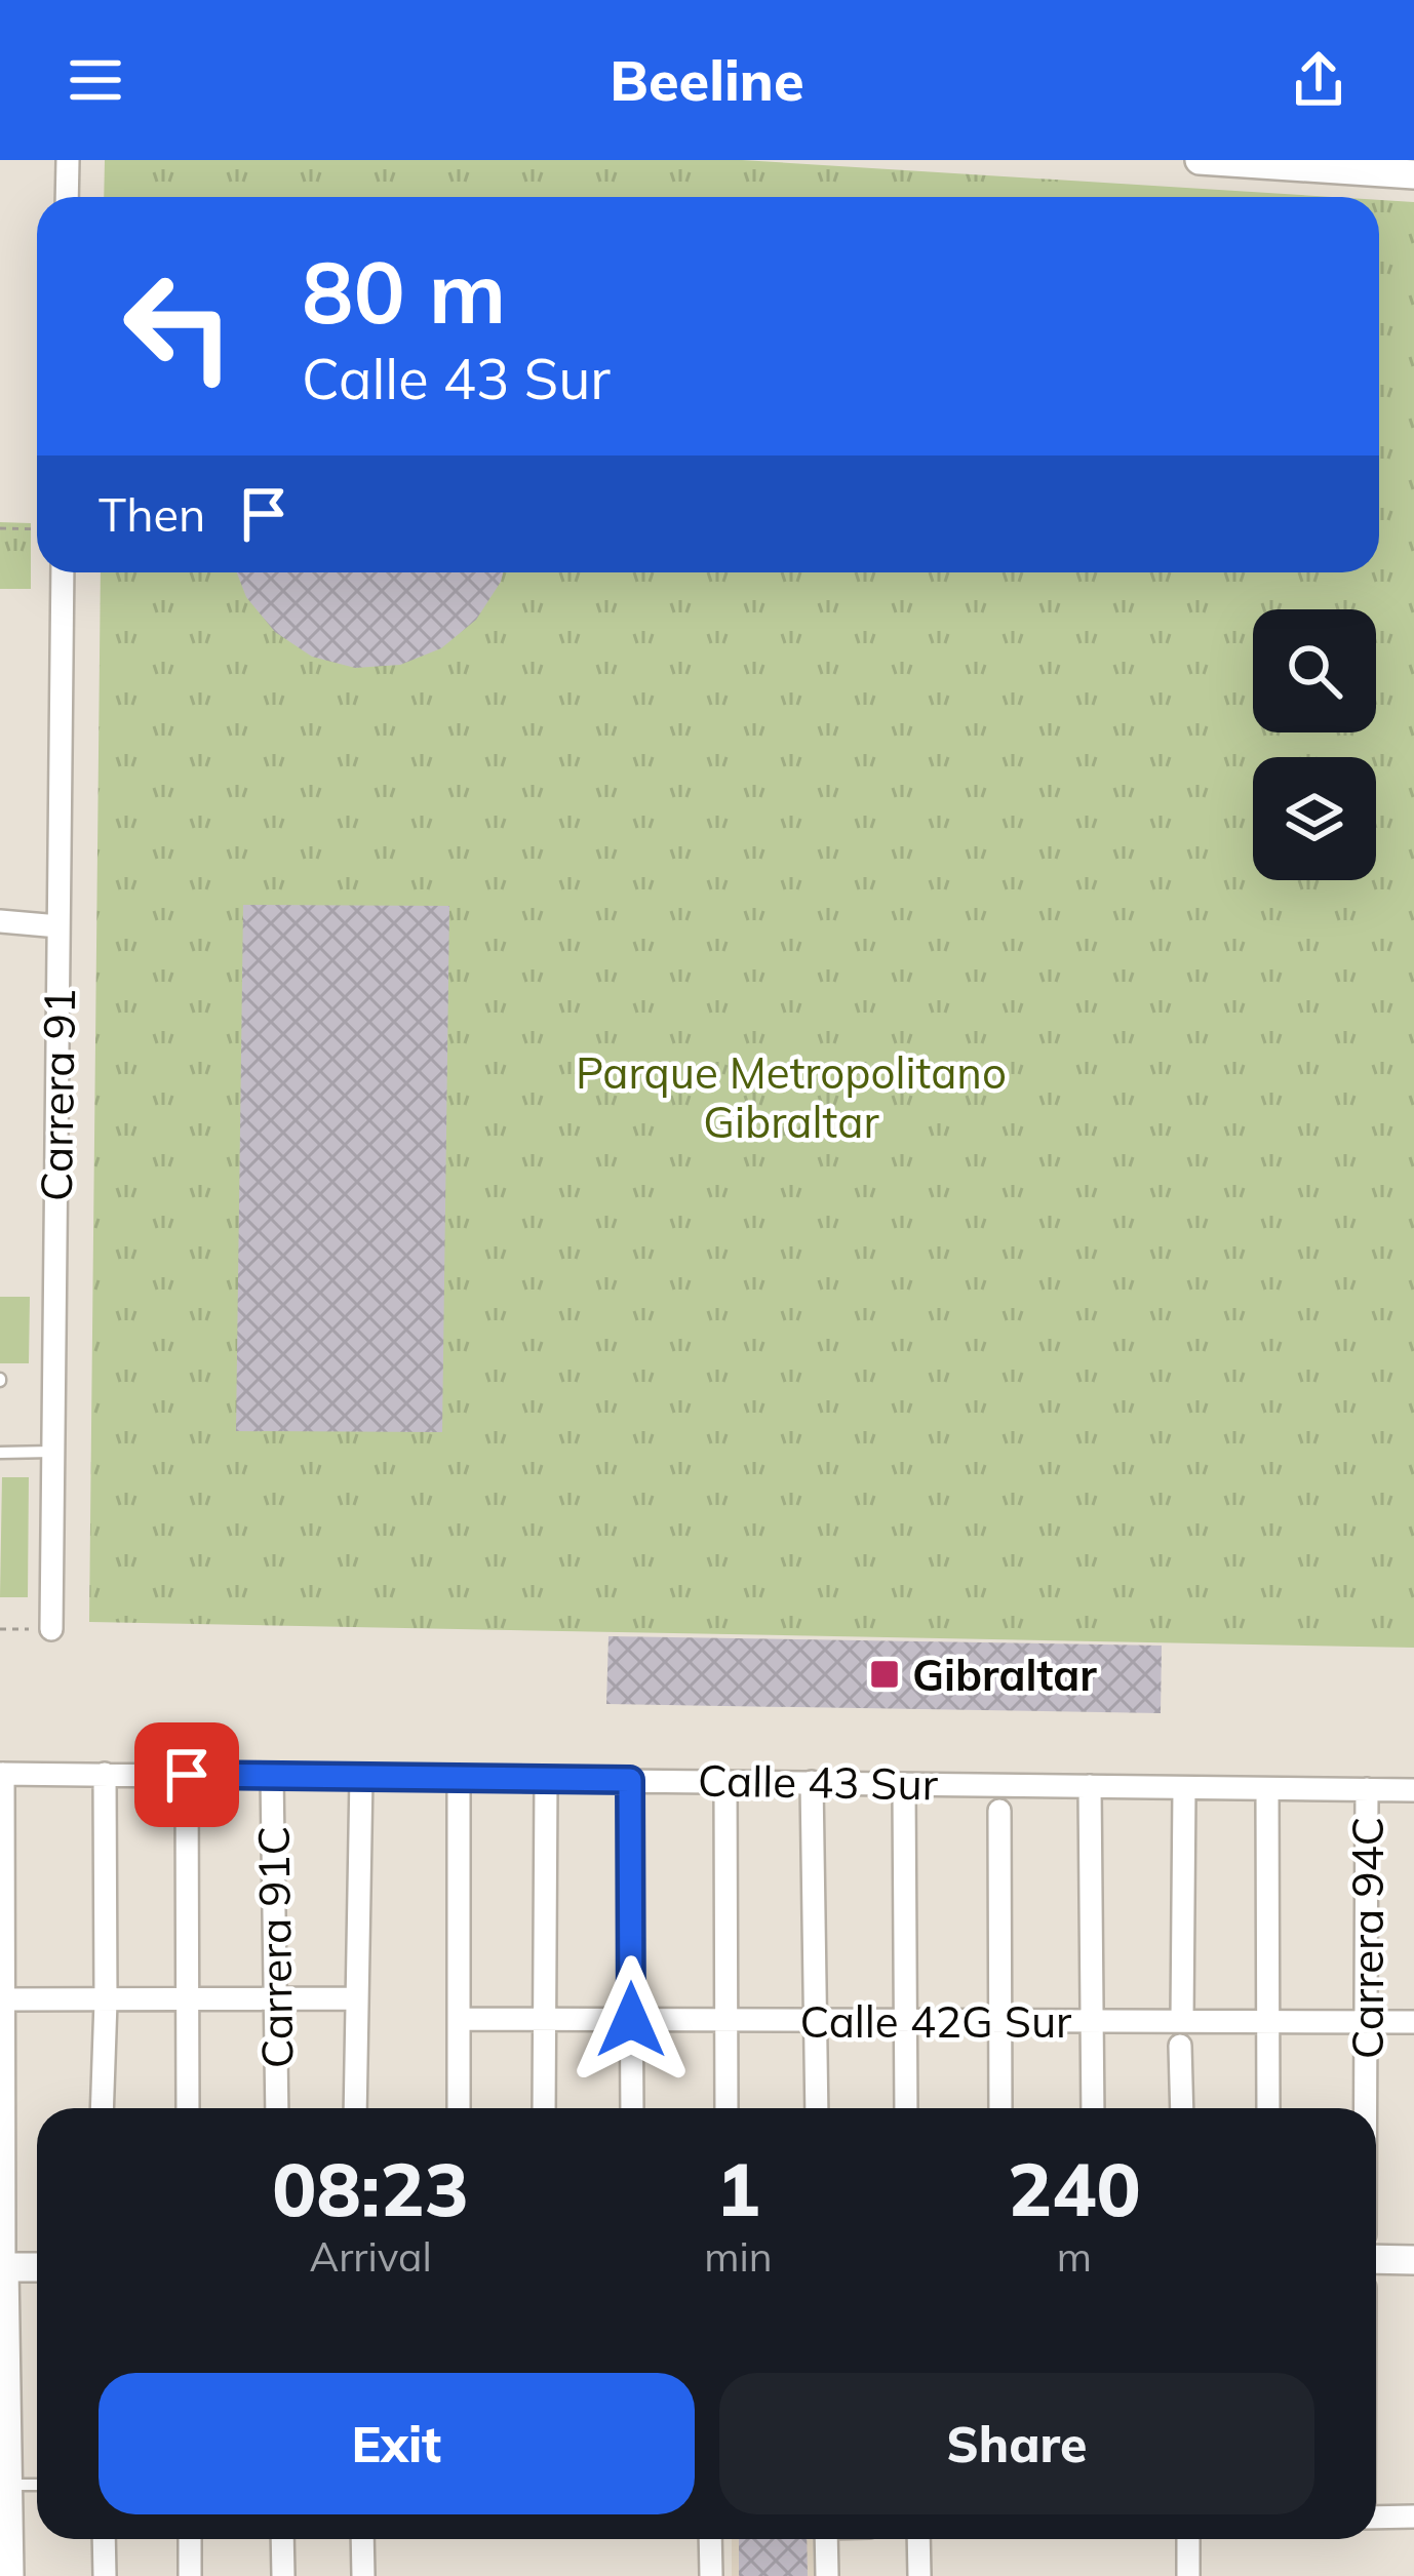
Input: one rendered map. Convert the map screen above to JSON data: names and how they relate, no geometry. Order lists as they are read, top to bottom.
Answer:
{
  "streets": {
    "street": [
      "Carrera 91",
      "Calle 43 Sur",
      "Carrera 94C",
      "Carrera 91C",
      "Calle 42G Sur"
    ]
  },
  "crossings": [
    ["Calle 43 Sur", "Carrera 94C"],
    ["Calle 43 Sur", "Carrera 91C"],
    ["Carrera 94C", "Calle 42G Sur"]
  ],
  "parks": ["Parque Metropolitano Gibraltar"],
  "places": {
    "transit": ["Gibraltar"]
  },
  "page": {
    "header": "Beeline",
    "turn": ["80 m", "Calle 43 Sur"],
    "then": "Then",
    "eta": [
      "08:23",
      "Arrival",
      "1",
      "min",
      "240",
      "m"
    ],
    "buttons": ["Exit", "Share"]
  }
}
